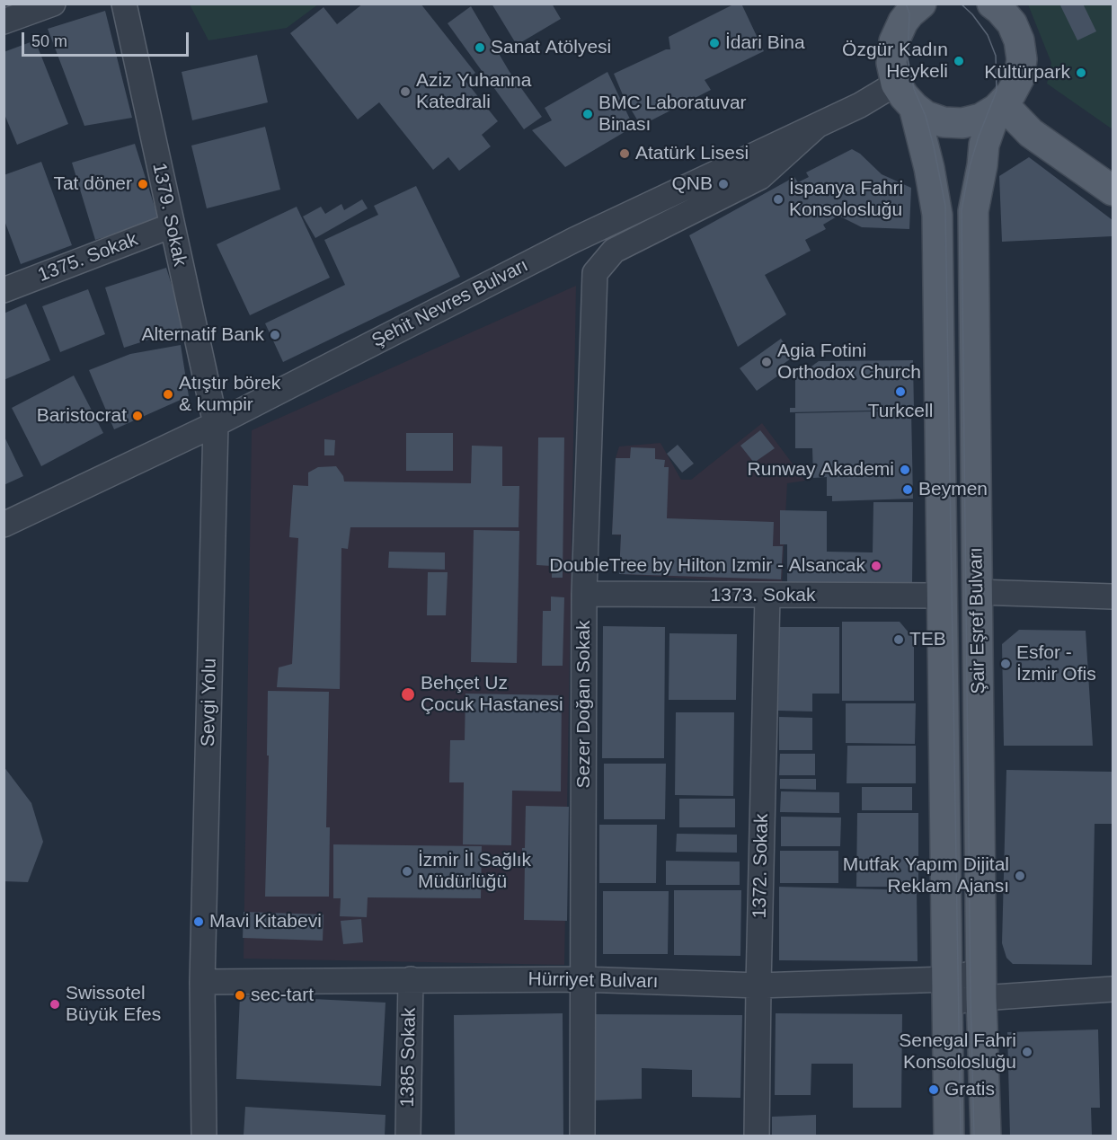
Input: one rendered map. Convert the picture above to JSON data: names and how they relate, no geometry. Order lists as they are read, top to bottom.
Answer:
{
  "streets": {
    "main road": ["Şair Eşref Bulvarı"],
    "street": [
      "1379. Sokak",
      "1375. Sokak",
      "Şehit Nevres Bulvarı",
      "1373. Sokak",
      "Sevgi Yolu",
      "Sezer Doğan Sokak",
      "1372. Sokak",
      "Hürriyet Bulvarı",
      "1385 Sokak"
    ]
  },
  "crossings": [
    ["1379. Sokak", "1375. Sokak"],
    ["1379. Sokak", "Şehit Nevres Bulvarı"],
    ["1379. Sokak", "Sevgi Yolu"],
    ["Şehit Nevres Bulvarı", "Sevgi Yolu"],
    ["Şehit Nevres Bulvarı", "Sezer Doğan Sokak"],
    ["1373. Sokak", "Sezer Doğan Sokak"],
    ["1373. Sokak", "1372. Sokak"],
    ["Şair Eşref Bulvarı", "Hürriyet Bulvarı"],
    ["Sevgi Yolu", "Hürriyet Bulvarı"],
    ["Sezer Doğan Sokak", "Hürriyet Bulvarı"],
    ["1372. Sokak", "Hürriyet Bulvarı"],
    ["Hürriyet Bulvarı", "1385 Sokak"]
  ],
  "places": [
    "İdari Bina",
    "Sanat Atölyesi",
    "Özgür Kadın Heykeli",
    "Kültürpark",
    "Aziz Yuhanna Katedrali",
    "BMC Laboratuvar Binası",
    "Atatürk Lisesi",
    "Tat döner",
    "QNB",
    "İspanya Fahri Konsolosluğu",
    "Alternatif Bank",
    "Agia Fotini Orthodox Church",
    "Turkcell",
    "Atıştır börek & kumpir",
    "Baristocrat",
    "Runway Akademi",
    "Beymen",
    "DoubleTree by Hilton Izmir - Alsancak",
    "TEB",
    "Esfor - İzmir Ofis",
    "Behçet Uz Çocuk Hastanesi",
    "İzmir İl Sağlık Müdürlüğü",
    "Mutfak Yapım Dijital Reklam Ajansı",
    "Mavi Kitabevi",
    "sec-tart",
    "Swissotel Büyük Efes",
    "Senegal Fahri Konsolosluğu",
    "Gratis"
  ],
  "scale_bar": "50 m"
}
